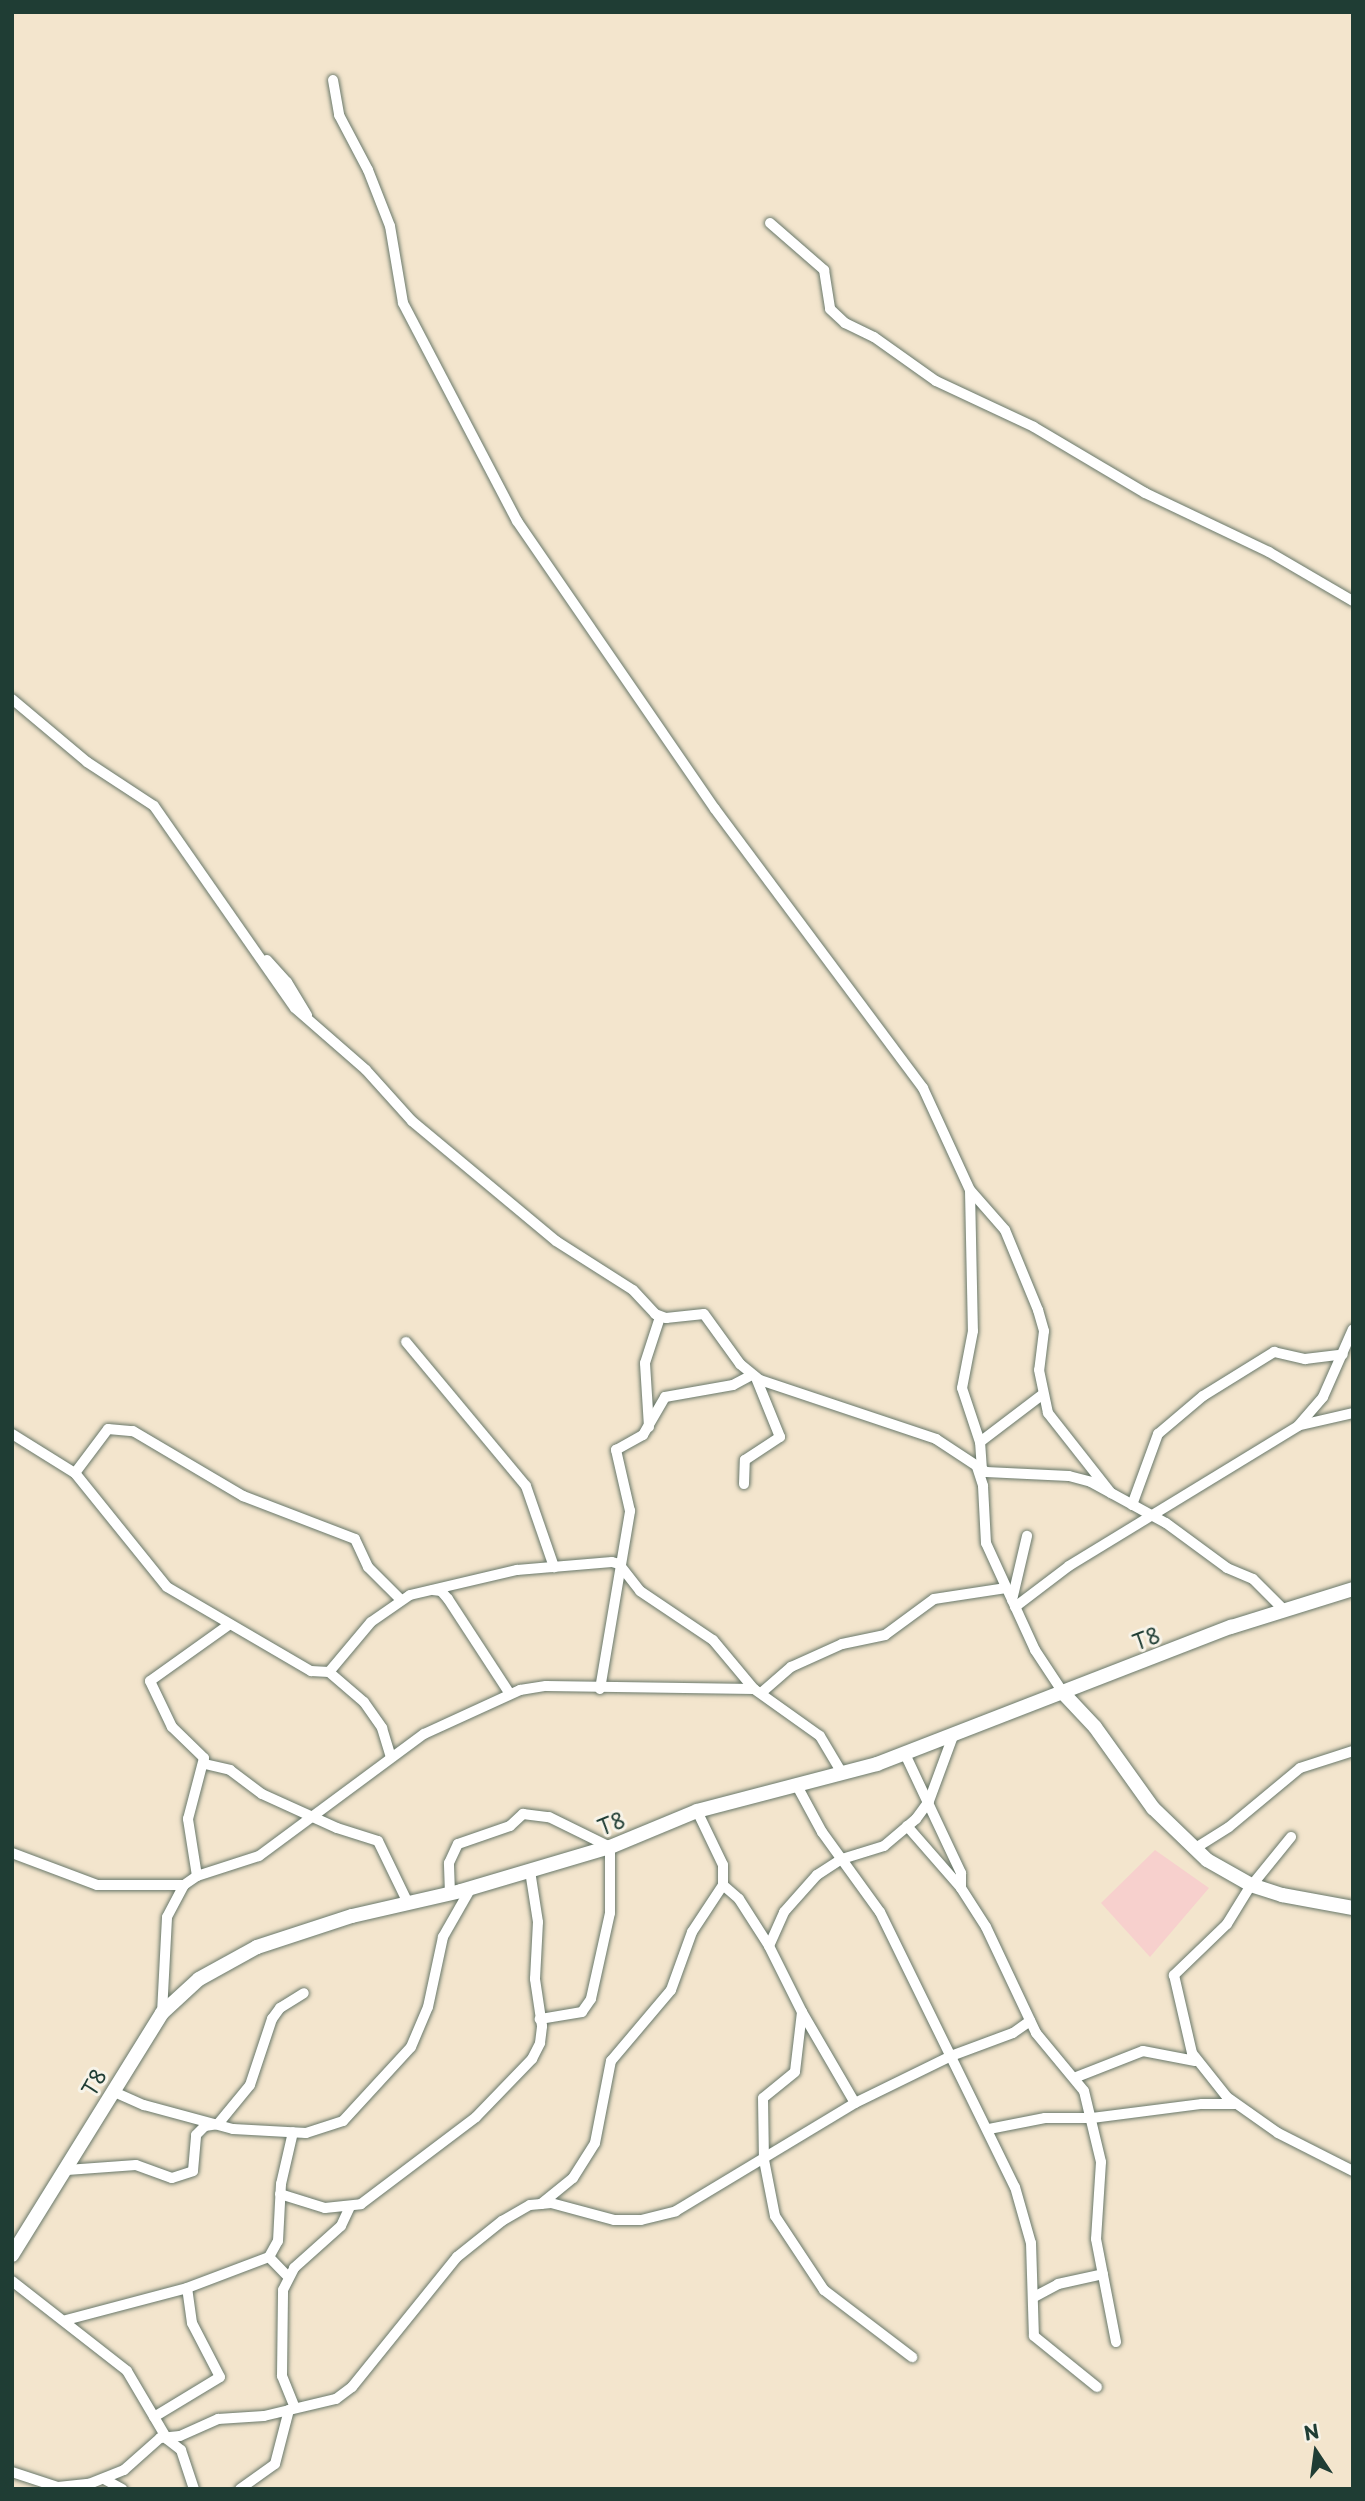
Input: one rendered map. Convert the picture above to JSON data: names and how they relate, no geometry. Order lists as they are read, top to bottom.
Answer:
{
  "streets": {
    "street": ["T8"]
  },
  "north": "top"
}
